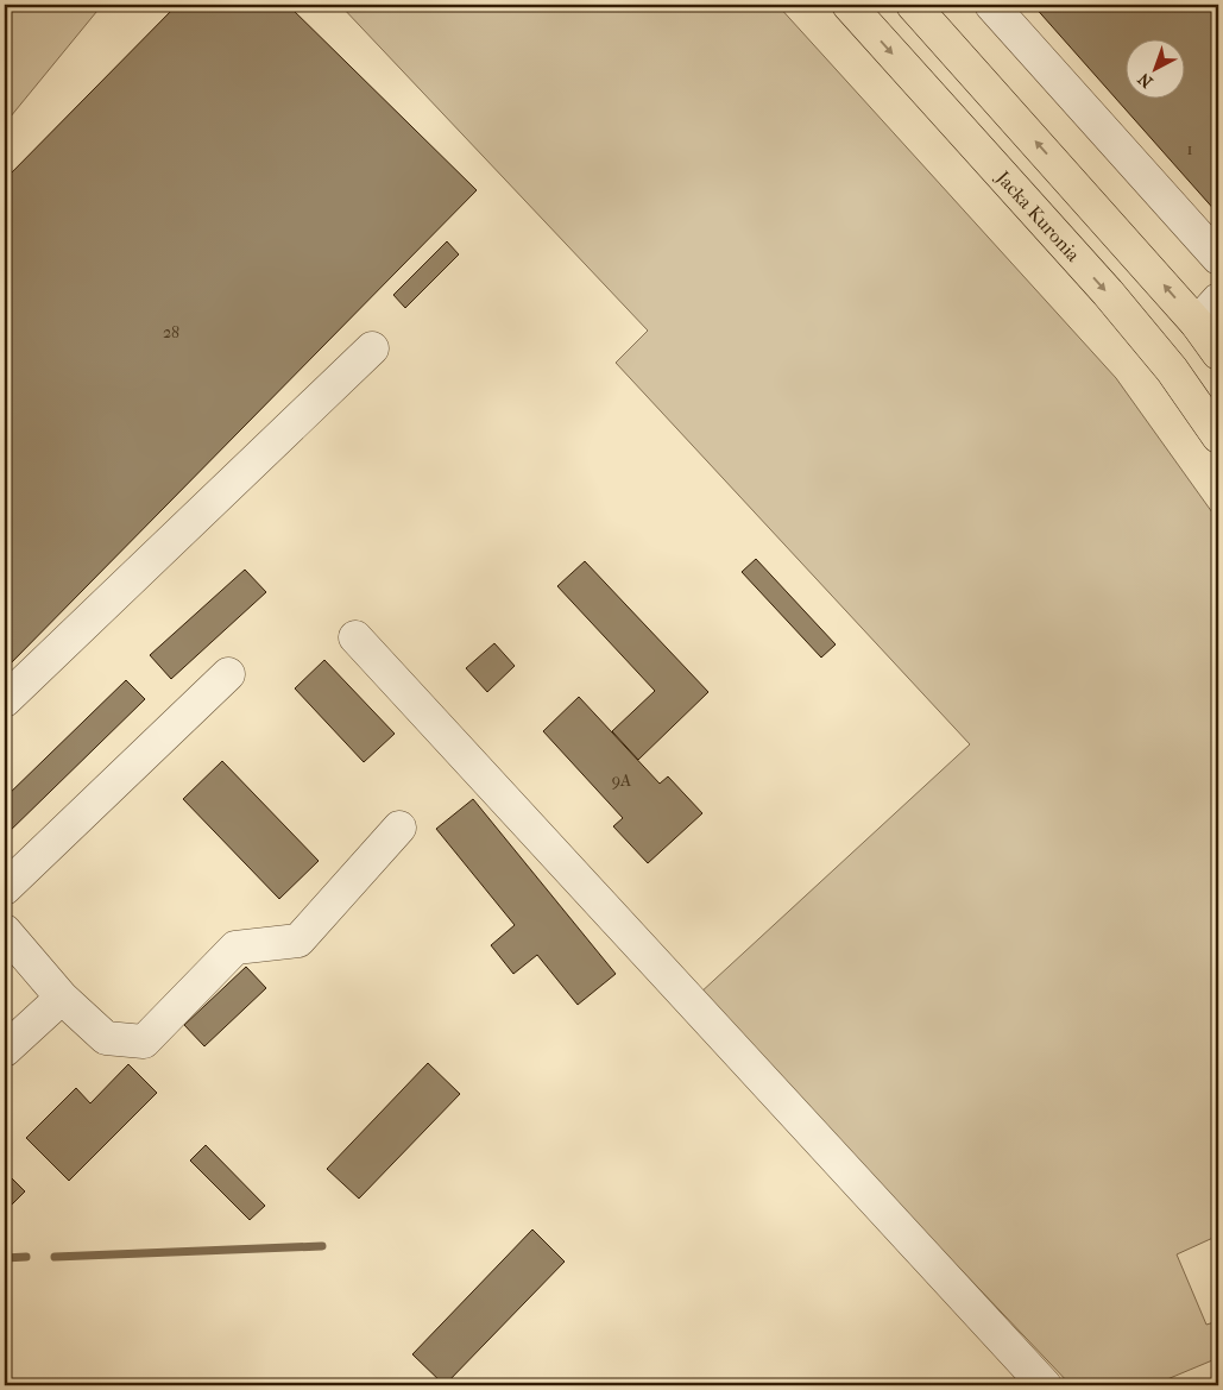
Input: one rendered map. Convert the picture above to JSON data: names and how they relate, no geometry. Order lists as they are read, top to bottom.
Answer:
{
  "streets": {
    "main road": ["Jacka Kuronia"]
  },
  "house_numbers": ["1", "28", "9A"],
  "north": "bottom left"
}
